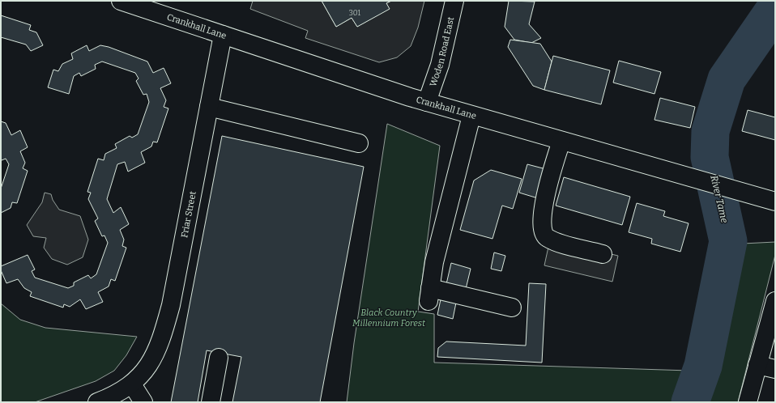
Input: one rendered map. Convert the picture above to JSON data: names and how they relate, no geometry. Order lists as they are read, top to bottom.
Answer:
{
  "streets": {
    "street": ["Crankhall Lane", "Woden Road East", "Friar Street"]
  },
  "crossings": [
    ["Crankhall Lane", "Woden Road East"],
    ["Crankhall Lane", "Friar Street"]
  ],
  "water": ["River Tame"],
  "parks": ["Black Country Millennium Forest"],
  "house_numbers": ["301"]
}
